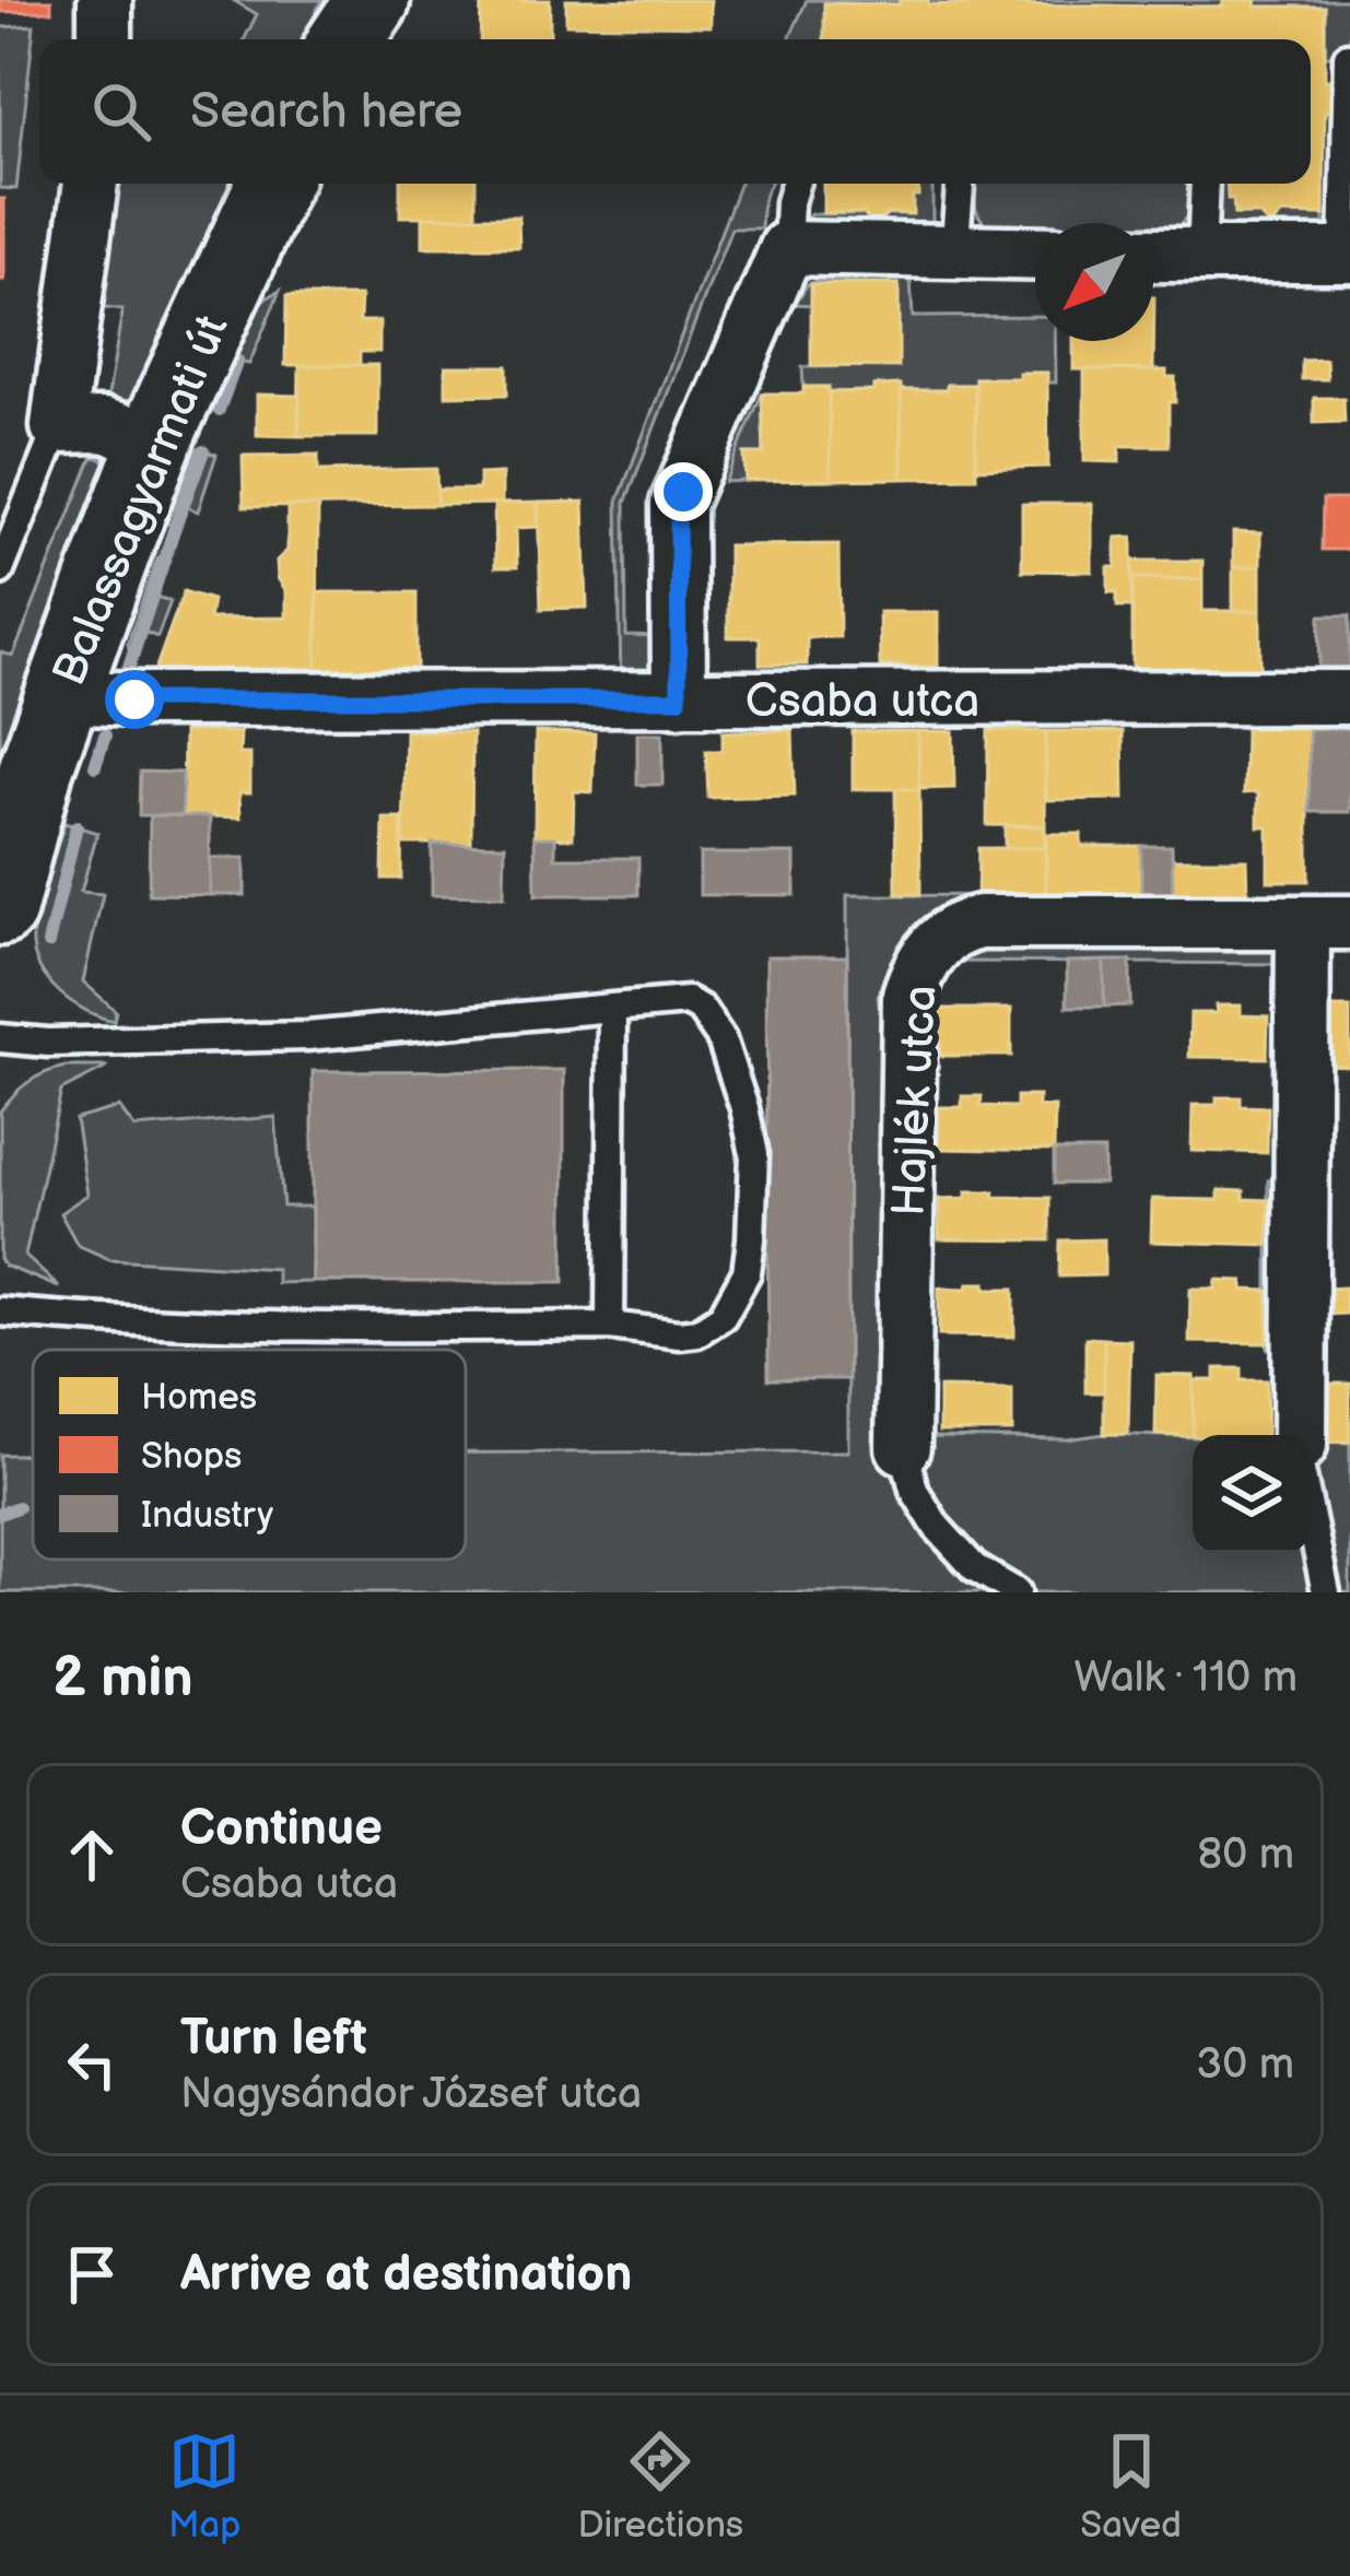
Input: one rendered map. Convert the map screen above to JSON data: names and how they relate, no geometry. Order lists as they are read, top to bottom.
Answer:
{
  "streets": {
    "main road": ["Balassagyarmati út"],
    "street": ["Csaba utca", "Hajlék utca"]
  },
  "crossings": [
    ["Balassagyarmati út", "Csaba utca"]
  ],
  "legend": ["Homes", "Shops", "Industry"],
  "north": "bottom left",
  "page": {
    "search": "Search here",
    "heading": ["2 min", "Walk · 110 m"],
    "list": [
      ["Continue", "Csaba utca", "80 m"],
      ["Turn left", "Nagysándor József utca", "30 m"],
      "Arrive at destination"
    ],
    "nav": ["Map", "Directions", "Saved"]
  }
}
